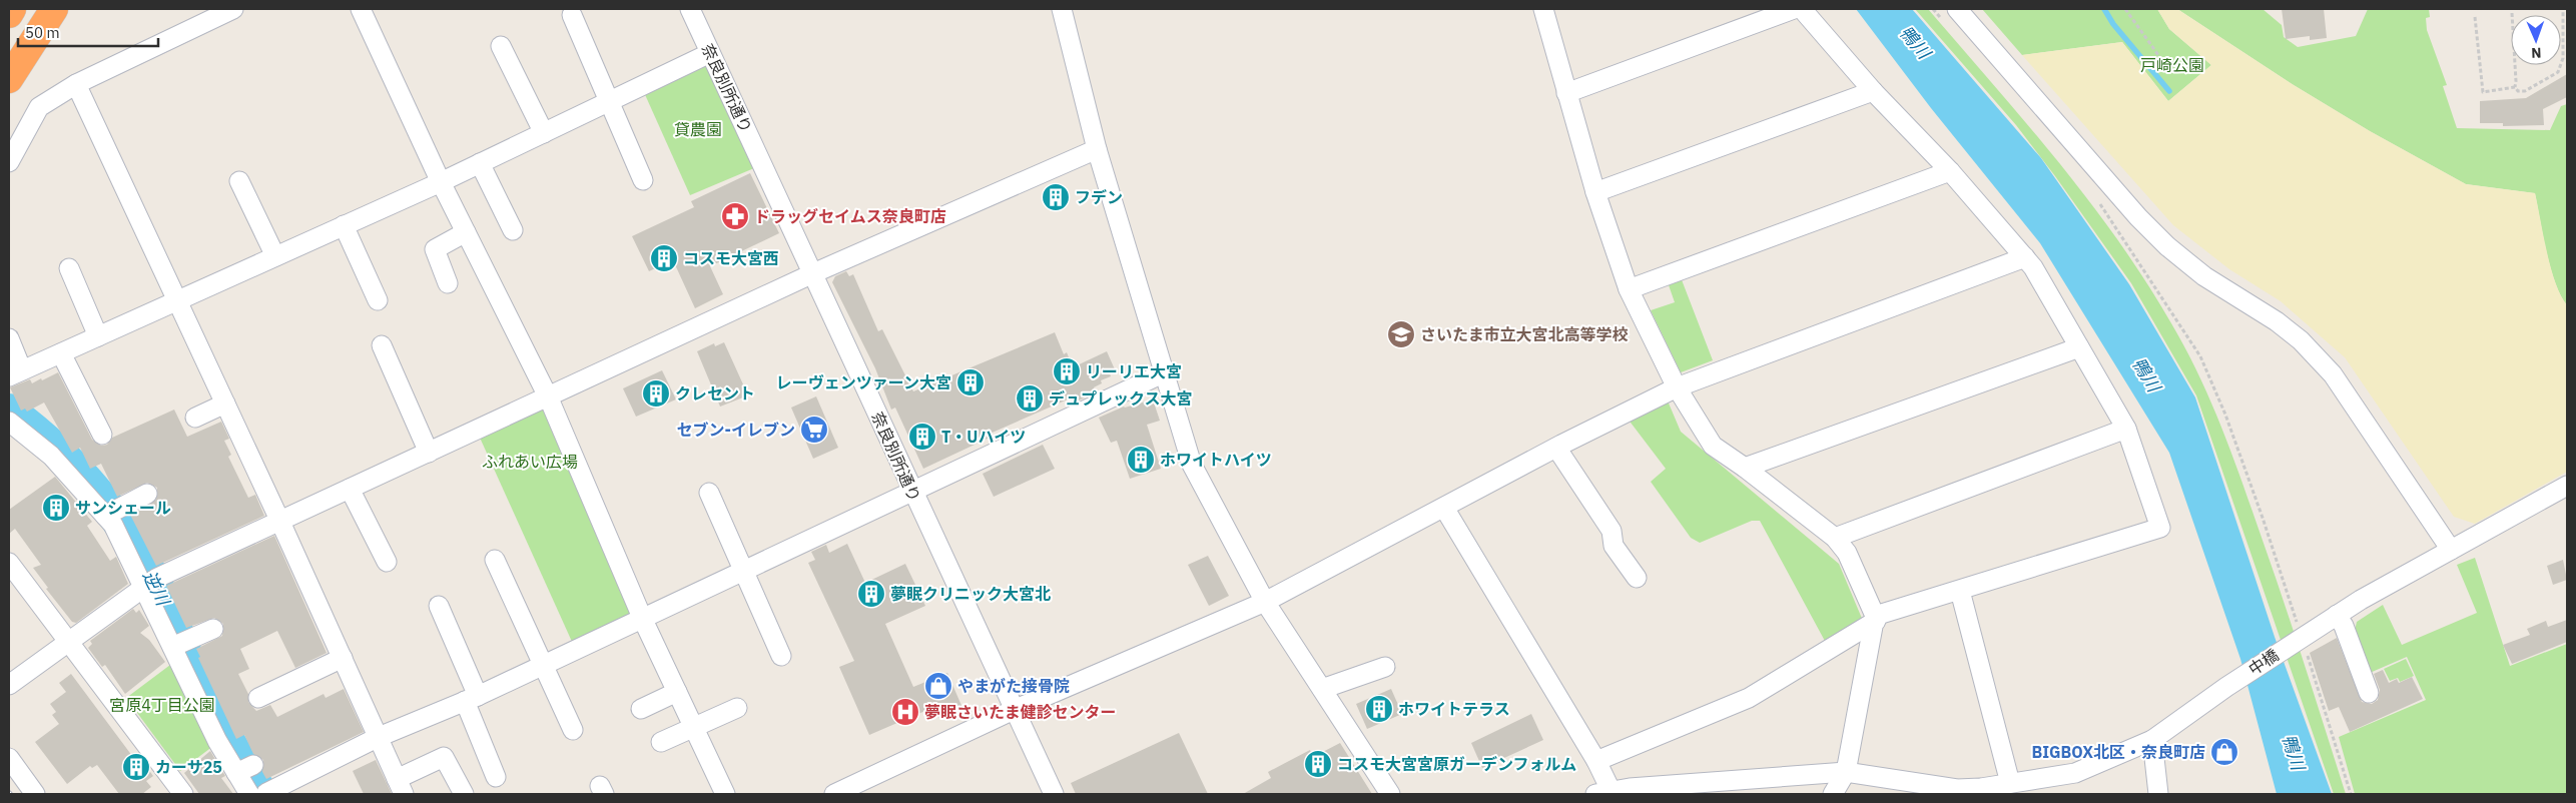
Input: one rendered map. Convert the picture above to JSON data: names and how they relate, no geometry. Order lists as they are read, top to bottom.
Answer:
{
  "streets": {
    "street": ["奈良別所通り", "中橋"]
  },
  "water": ["鴨川", "逆川"],
  "parks": [
    "戸崎公園",
    "貸農園",
    "ふれあい広場",
    "宮原4丁目公園"
  ],
  "places": {
    "building": [
      "フデン",
      "コスモ大宮西",
      "リーリエ大宮",
      "レーヴェンツァーン大宮",
      "クレセント",
      "デュプレックス大宮",
      "T・Uハイツ",
      "ホワイトハイツ",
      "サンシェール",
      "夢眠クリニック大宮北",
      "ホワイトテラス",
      "コスモ大宮宮原ガーデンフォルム",
      "カーサ25"
    ],
    "pharmacy": ["ドラッグセイムス奈良町店"],
    "school or university": ["さいたま市立大宮北高等学校"],
    "supermarket": ["セブン-イレブン"],
    "shop": ["やまがた接骨院", "BIGBOX北区・奈良町店"],
    "hospital": ["夢眠さいたま健診センター"]
  },
  "scale_bar": "50 m",
  "north": "bottom"
}
